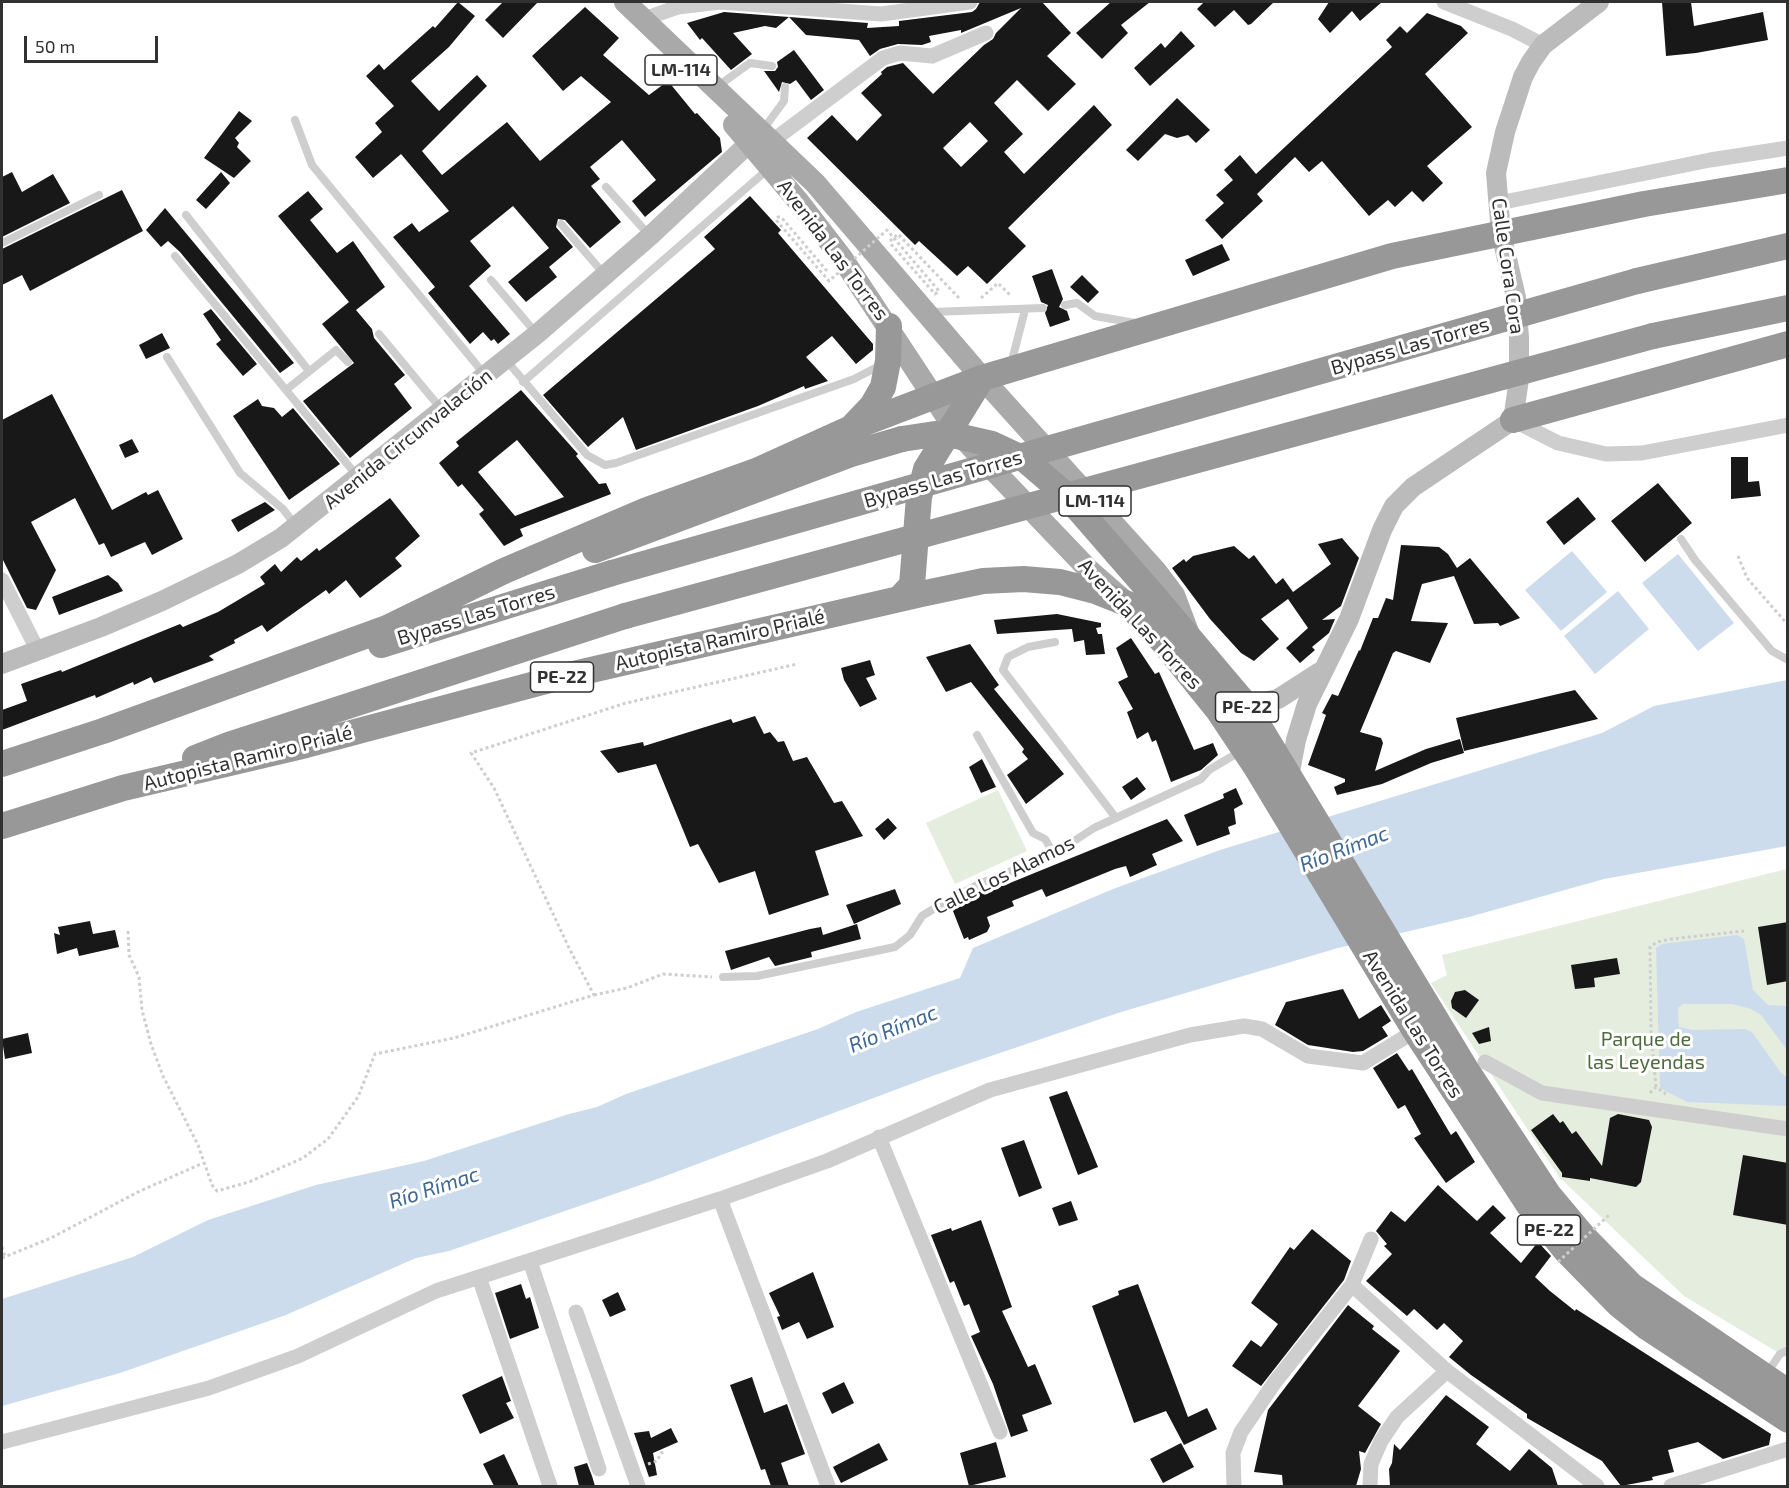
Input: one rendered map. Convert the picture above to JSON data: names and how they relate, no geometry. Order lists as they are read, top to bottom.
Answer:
{
  "streets": {
    "highway": [
      "Avenida Las Torres",
      "Bypass Las Torres",
      "Autopista Ramiro Prialé",
      "PE-22"
    ],
    "main road": ["LM-114"],
    "street": ["Calle Cora Cora", "Avenida Circunvalación"],
    "lane": ["Calle Los Alamos"]
  },
  "crossings": [
    ["Avenida Las Torres", "Avenida Circunvalación"],
    ["Avenida Las Torres", "Autopista Ramiro Prialé"],
    ["Avenida Las Torres", "PE-22"],
    ["Avenida Las Torres", "Calle Los Alamos"],
    ["Bypass Las Torres", "PE-22"]
  ],
  "water": ["Río Rímac"],
  "parks": ["Parque de las Leyendas"],
  "scale_bar": "50 m"
}
